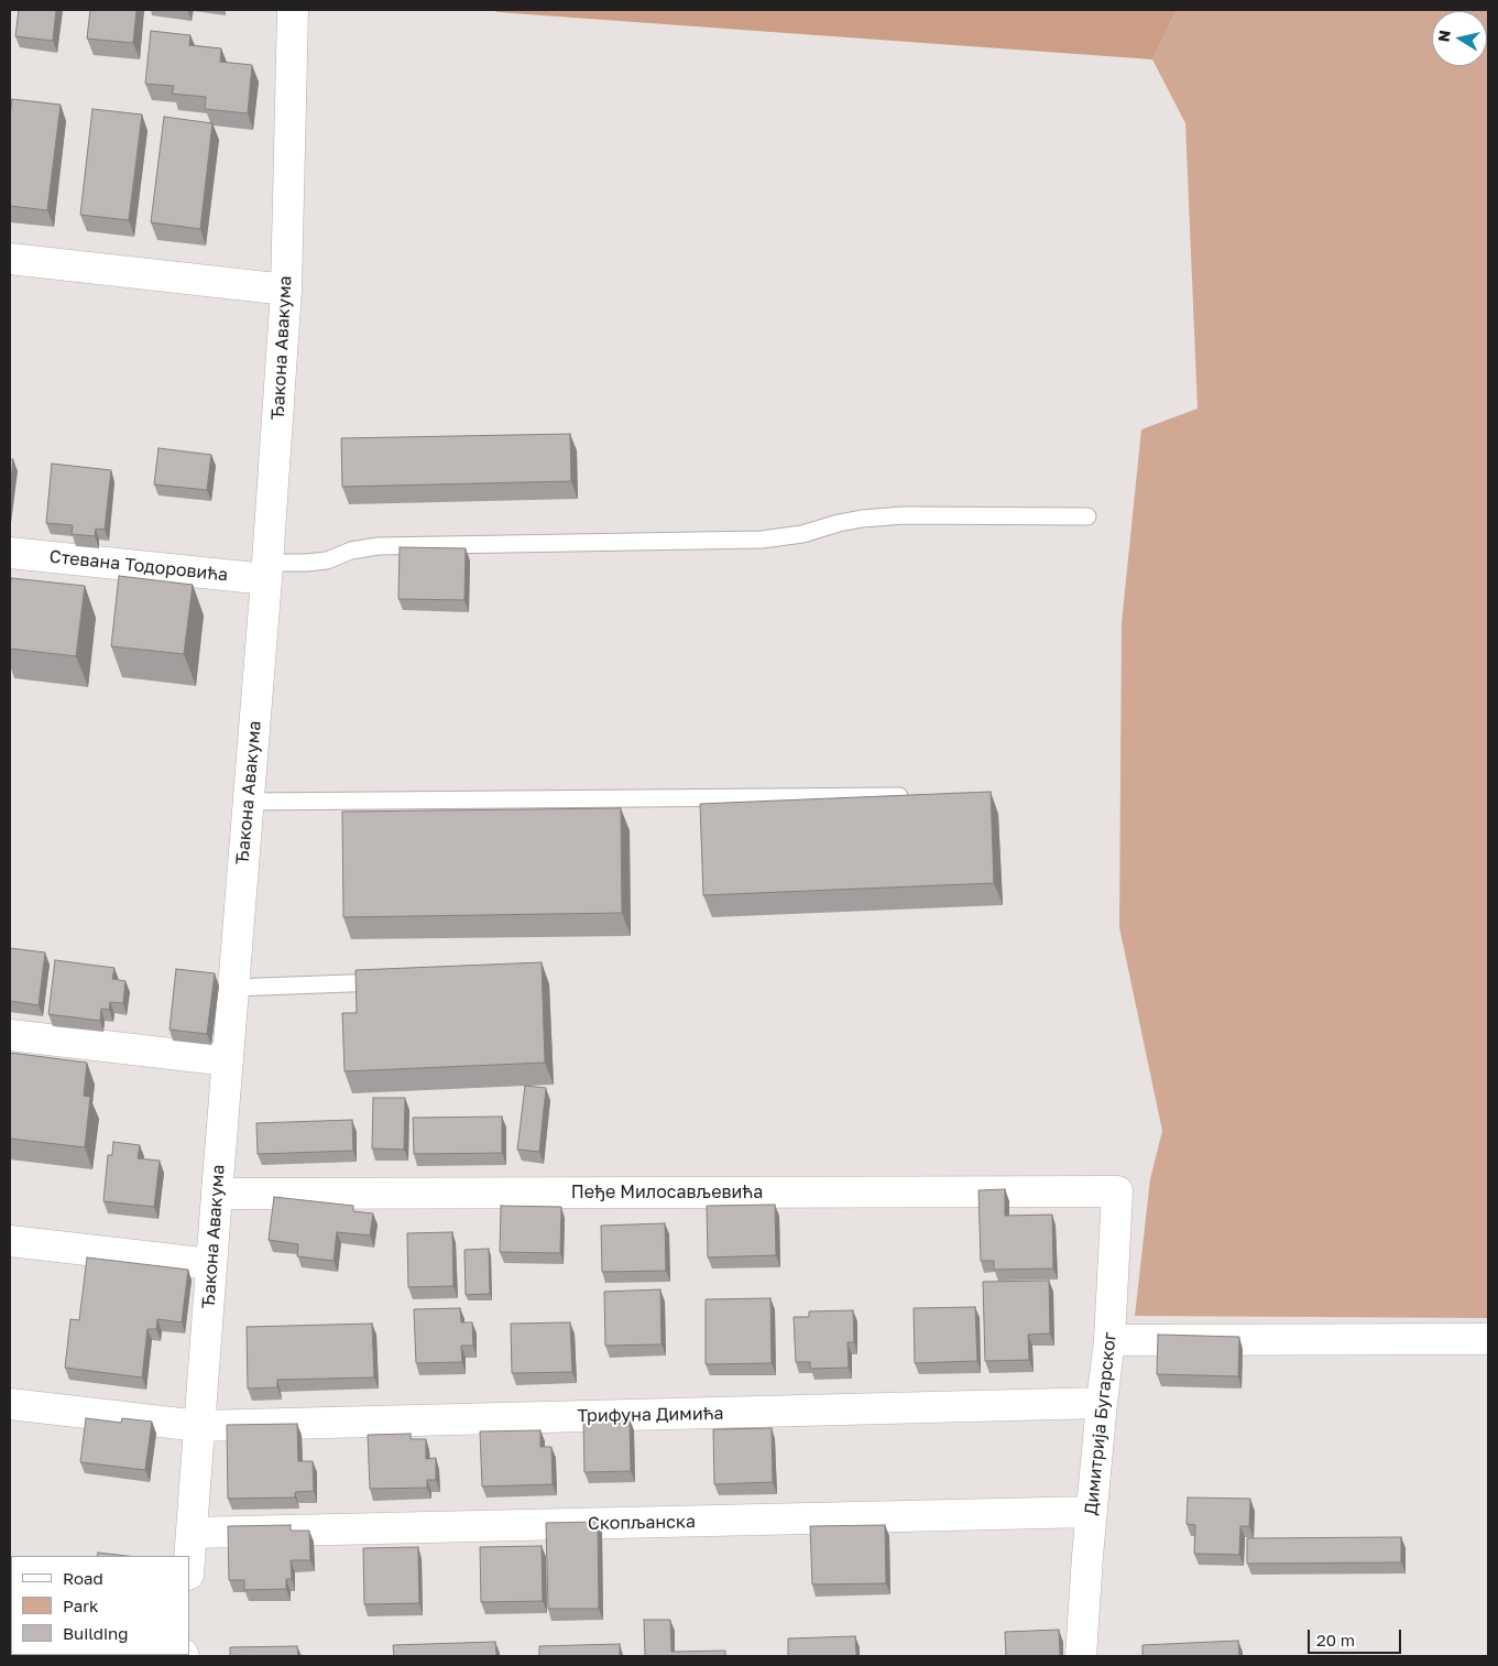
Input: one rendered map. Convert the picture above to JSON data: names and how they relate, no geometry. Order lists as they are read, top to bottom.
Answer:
{
  "streets": {
    "street": [
      "Ђакона Авакума",
      "Стевана Тодоровића",
      "Пеђе Милосављевића",
      "Трифуна Димића",
      "Димитрија Бугарског",
      "Скопљанска"
    ]
  },
  "crossings": [
    ["Ђакона Авакума", "Стевана Тодоровића"],
    ["Ђакона Авакума", "Пеђе Милосављевића"],
    ["Ђакона Авакума", "Трифуна Димића"],
    ["Ђакона Авакума", "Скопљанска"],
    ["Пеђе Милосављевића", "Димитрија Бугарског"],
    ["Трифуна Димића", "Димитрија Бугарског"],
    ["Димитрија Бугарског", "Скопљанска"]
  ],
  "legend": ["Road", "Park", "Building"],
  "scale_bar": "20 m",
  "north": "left"
}
